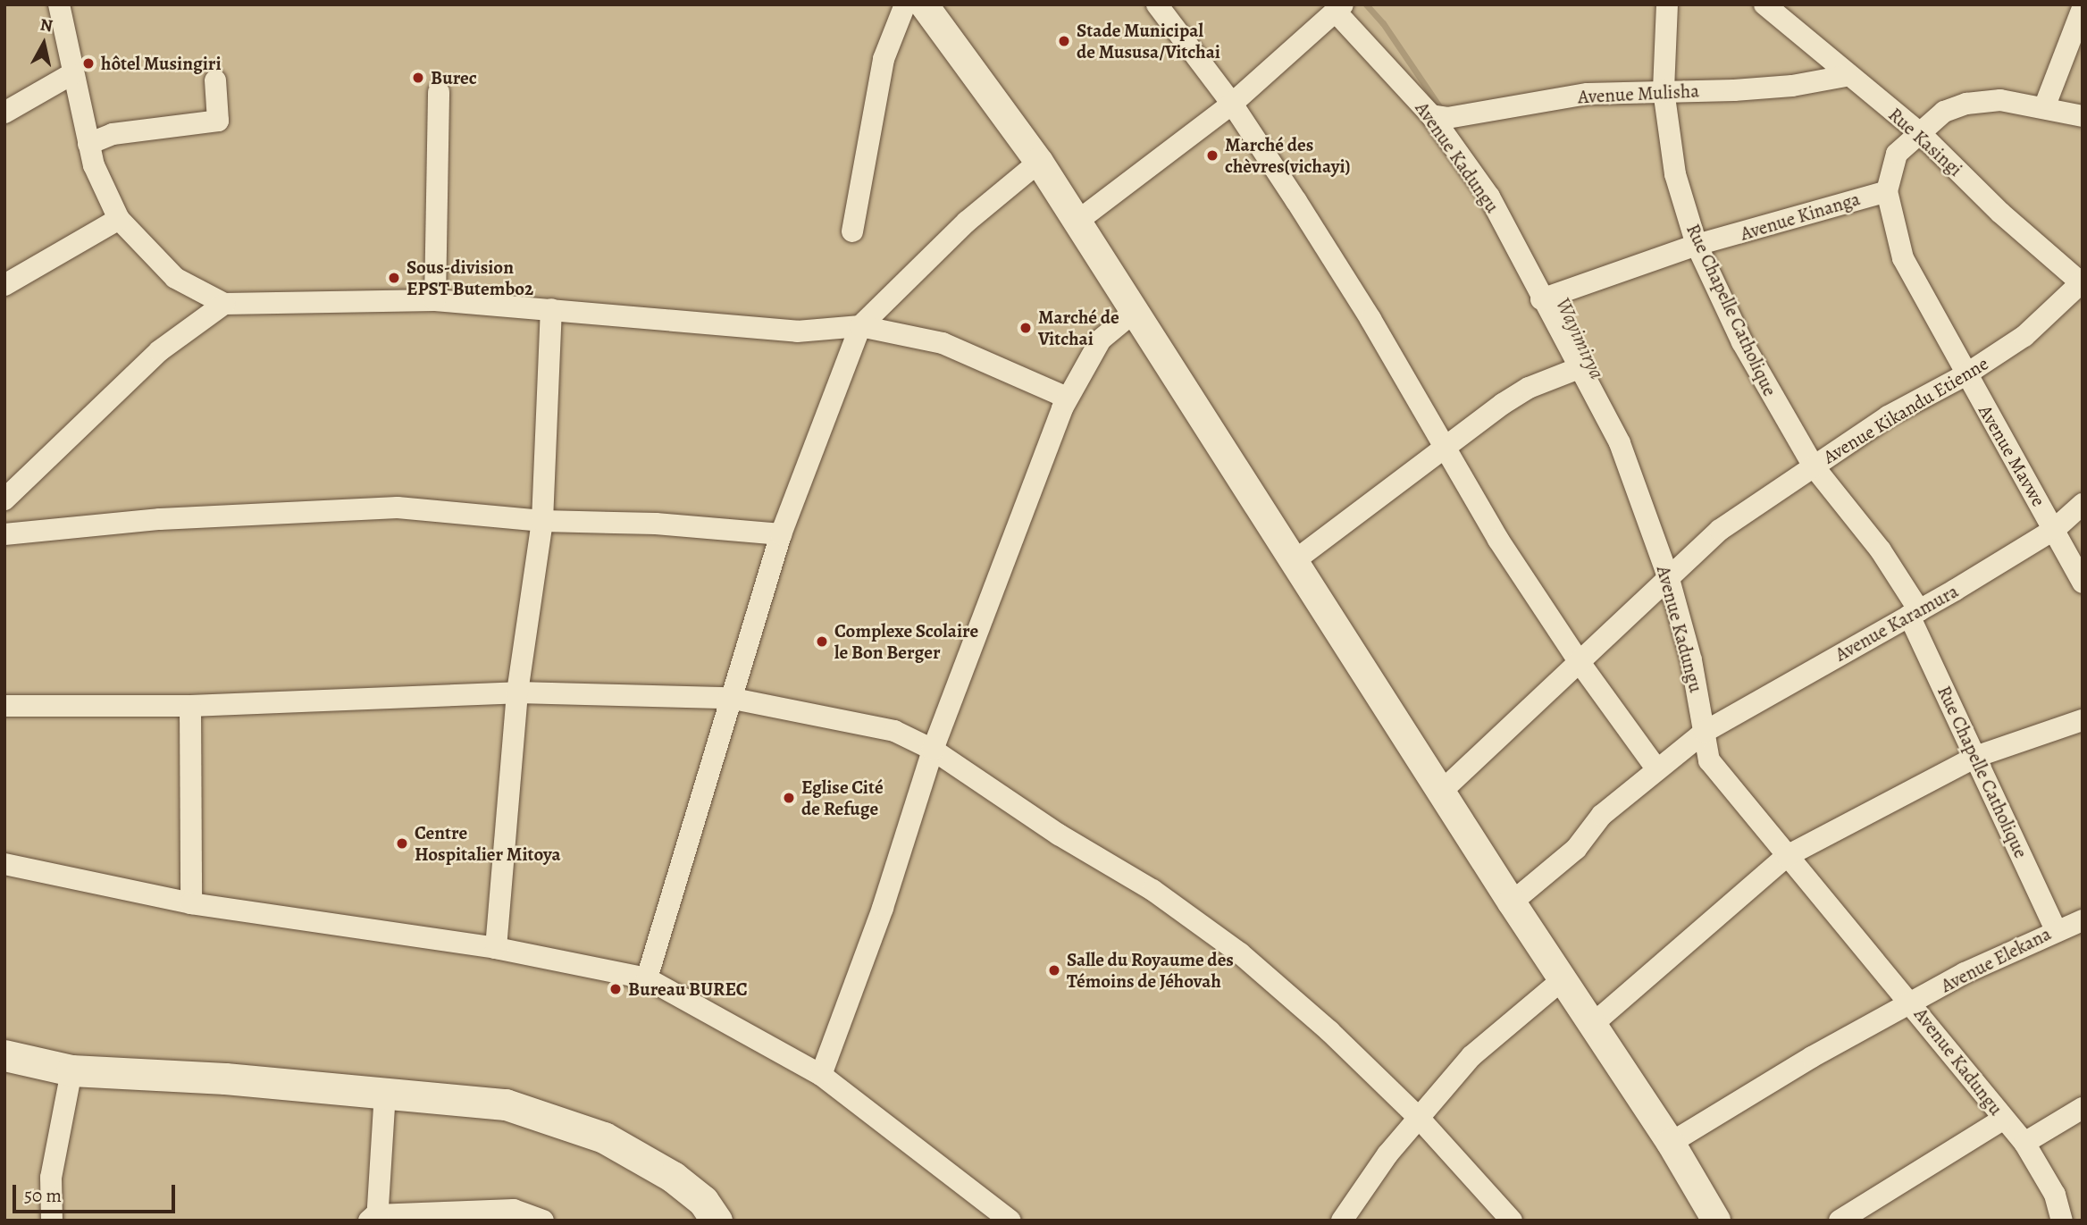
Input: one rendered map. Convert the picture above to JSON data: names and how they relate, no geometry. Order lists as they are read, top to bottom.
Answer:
{
  "streets": {
    "street": [
      "Avenue Mulisha",
      "Rue Kasingi",
      "Avenue Kadungu",
      "Avenue Kinanga",
      "Rue Chapelle Catholique",
      "Avenue Kikandu Etienne",
      "Avenue Mavwe",
      "Avenue Karamura",
      "Avenue Elekana"
    ]
  },
  "crossings": [
    ["Avenue Mulisha", "Rue Kasingi"],
    ["Avenue Mulisha", "Avenue Kadungu"],
    ["Avenue Mulisha", "Rue Chapelle Catholique"],
    ["Rue Kasingi", "Avenue Kikandu Etienne"],
    ["Avenue Kadungu", "Avenue Kinanga"],
    ["Avenue Kadungu", "Avenue Kikandu Etienne"],
    ["Avenue Kadungu", "Avenue Karamura"],
    ["Avenue Kadungu", "Avenue Elekana"],
    ["Avenue Kinanga", "Rue Chapelle Catholique"],
    ["Avenue Kinanga", "Avenue Mavwe"],
    ["Rue Chapelle Catholique", "Avenue Kikandu Etienne"],
    ["Rue Chapelle Catholique", "Avenue Karamura"],
    ["Rue Chapelle Catholique", "Avenue Elekana"],
    ["Avenue Kikandu Etienne", "Avenue Mavwe"],
    ["Avenue Mavwe", "Avenue Karamura"]
  ],
  "water": ["Wayimirya"],
  "places": [
    "Stade Municipal de Mususa/Vitchai",
    "hôtel Musingiri",
    "Burec",
    "Marché des chèvres(vichayi)",
    "Sous-division EPST Butembo2",
    "Marché de Vitchai",
    "Complexe Scolaire le Bon Berger",
    "Eglise Cité de Refuge",
    "Centre Hospitalier Mitoya",
    "Salle du Royaume des Témoins de Jéhovah",
    "Bureau BUREC"
  ],
  "scale_bar": "50 m",
  "north": "top"
}
